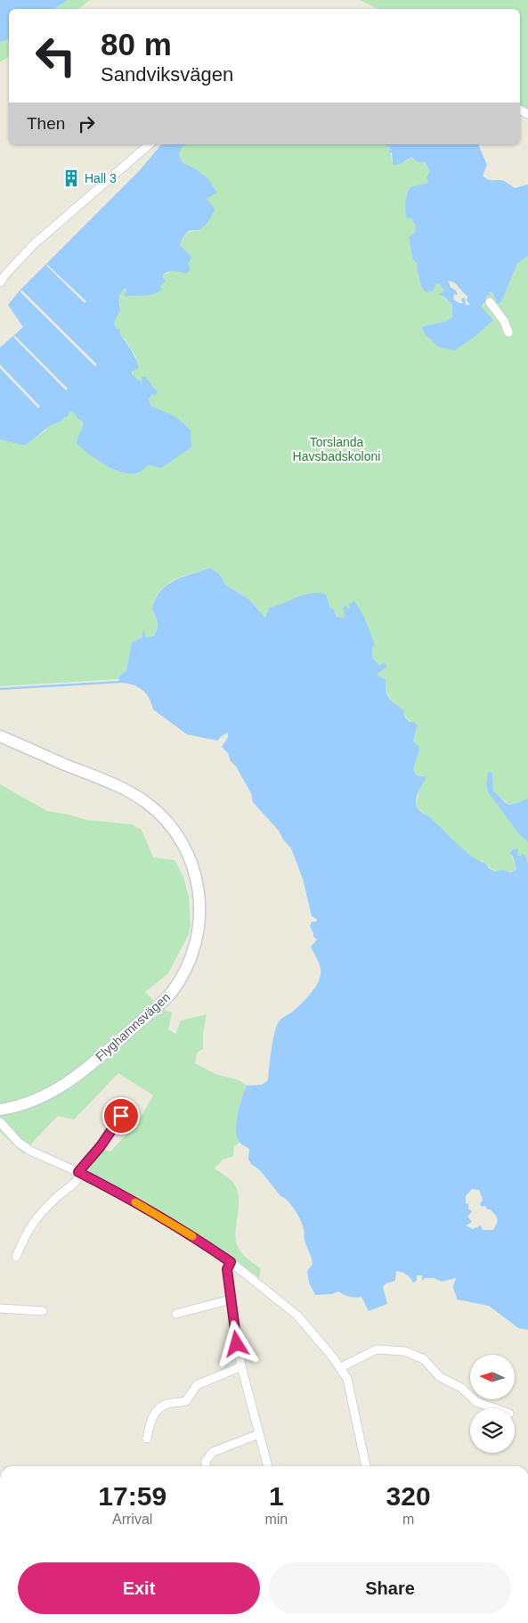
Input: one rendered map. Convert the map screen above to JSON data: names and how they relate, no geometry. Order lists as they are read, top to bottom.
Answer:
{
  "streets": {
    "street": ["Flyghamnsvägen"]
  },
  "parks": ["Torslanda Havsbadskoloni"],
  "places": {
    "building": ["Hall 3"]
  },
  "north": "left",
  "page": {
    "turn": ["80 m", "Sandviksvägen"],
    "then": "Then",
    "eta": [
      "17:59",
      "Arrival",
      "1",
      "min",
      "320",
      "m"
    ],
    "buttons": ["Exit", "Share"]
  }
}
